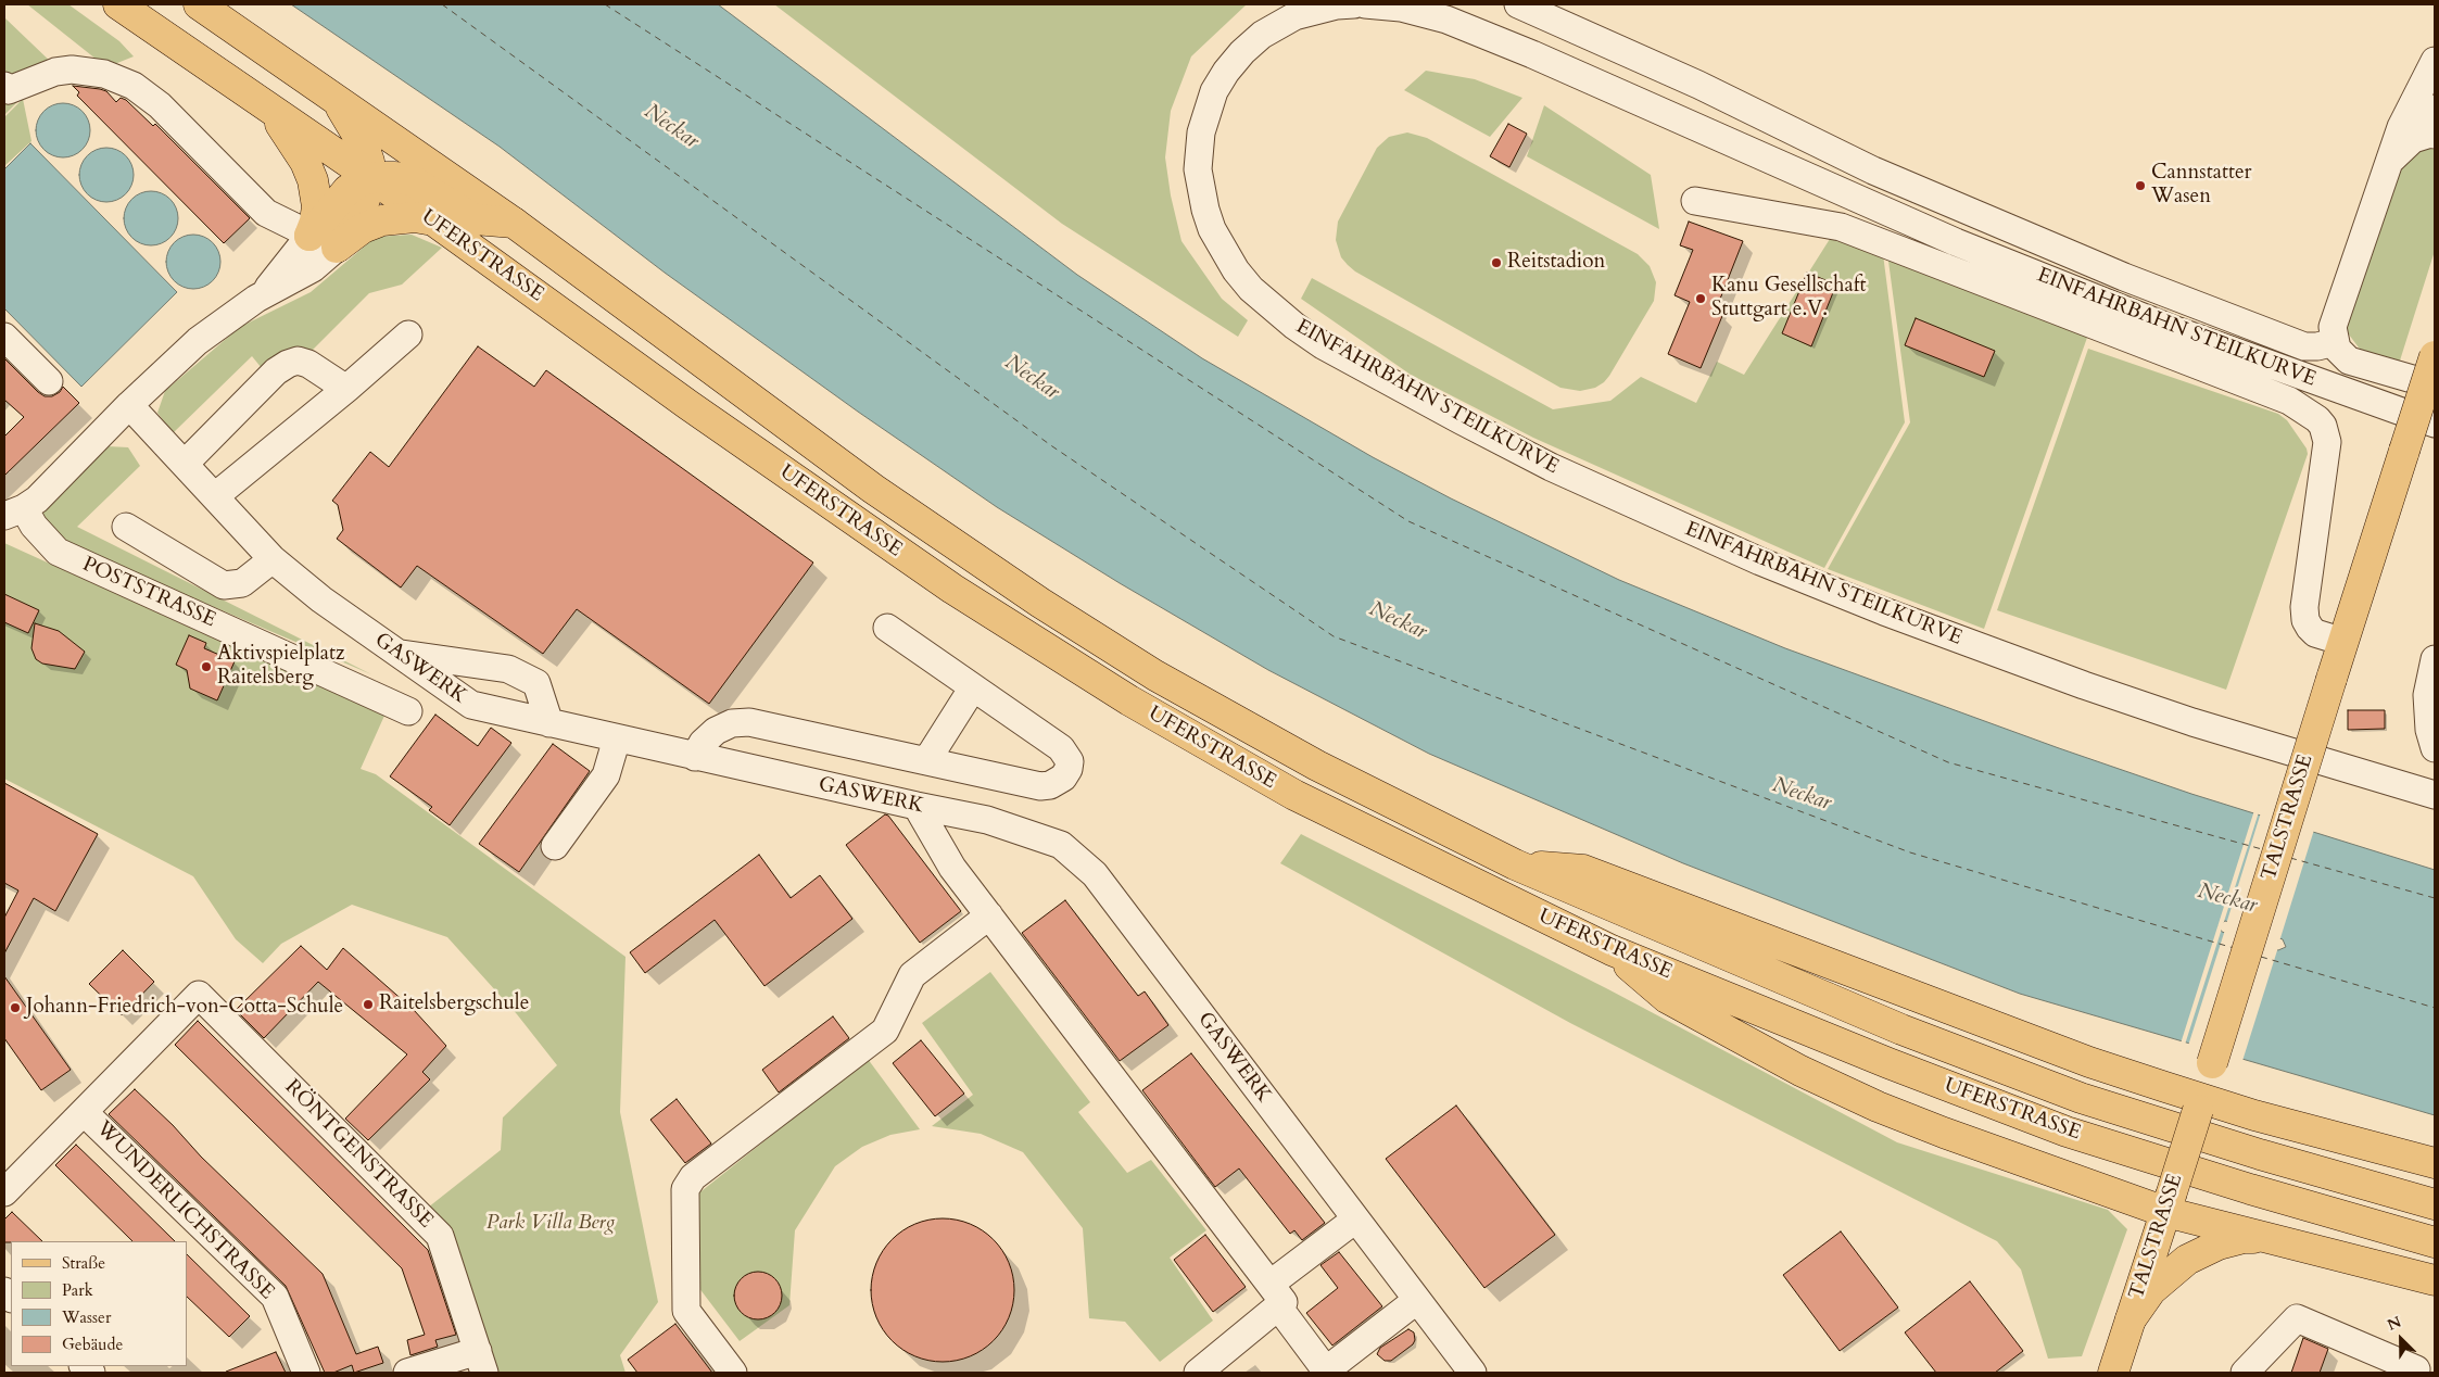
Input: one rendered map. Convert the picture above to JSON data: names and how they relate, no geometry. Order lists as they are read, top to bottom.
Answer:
{
  "streets": {
    "main road": ["UFERSTRASSE", "TALSTRASSE"],
    "street": [
      "EINFAHRBAHN STEILKURVE",
      "POSTSTRASSE",
      "GASWERK",
      "RÖNTGENSTRASSE",
      "WUNDERLICHSTRASSE"
    ]
  },
  "crossings": [
    ["POSTSTRASSE", "GASWERK"],
    ["RÖNTGENSTRASSE", "WUNDERLICHSTRASSE"]
  ],
  "water": ["Neckar"],
  "parks": ["Park Villa Berg"],
  "places": [
    "Cannstatter Wasen",
    "Reitstadion",
    "Kanu Gesellschaft Stuttgart e.V.",
    "Aktivspielplatz Raitelsberg",
    "Raitelsbergschule",
    "Johann-Friedrich-von-Cotta-Schule"
  ],
  "legend": [
    "Straße",
    "Park",
    "Wasser",
    "Gebäude"
  ],
  "north": "top left"
}
